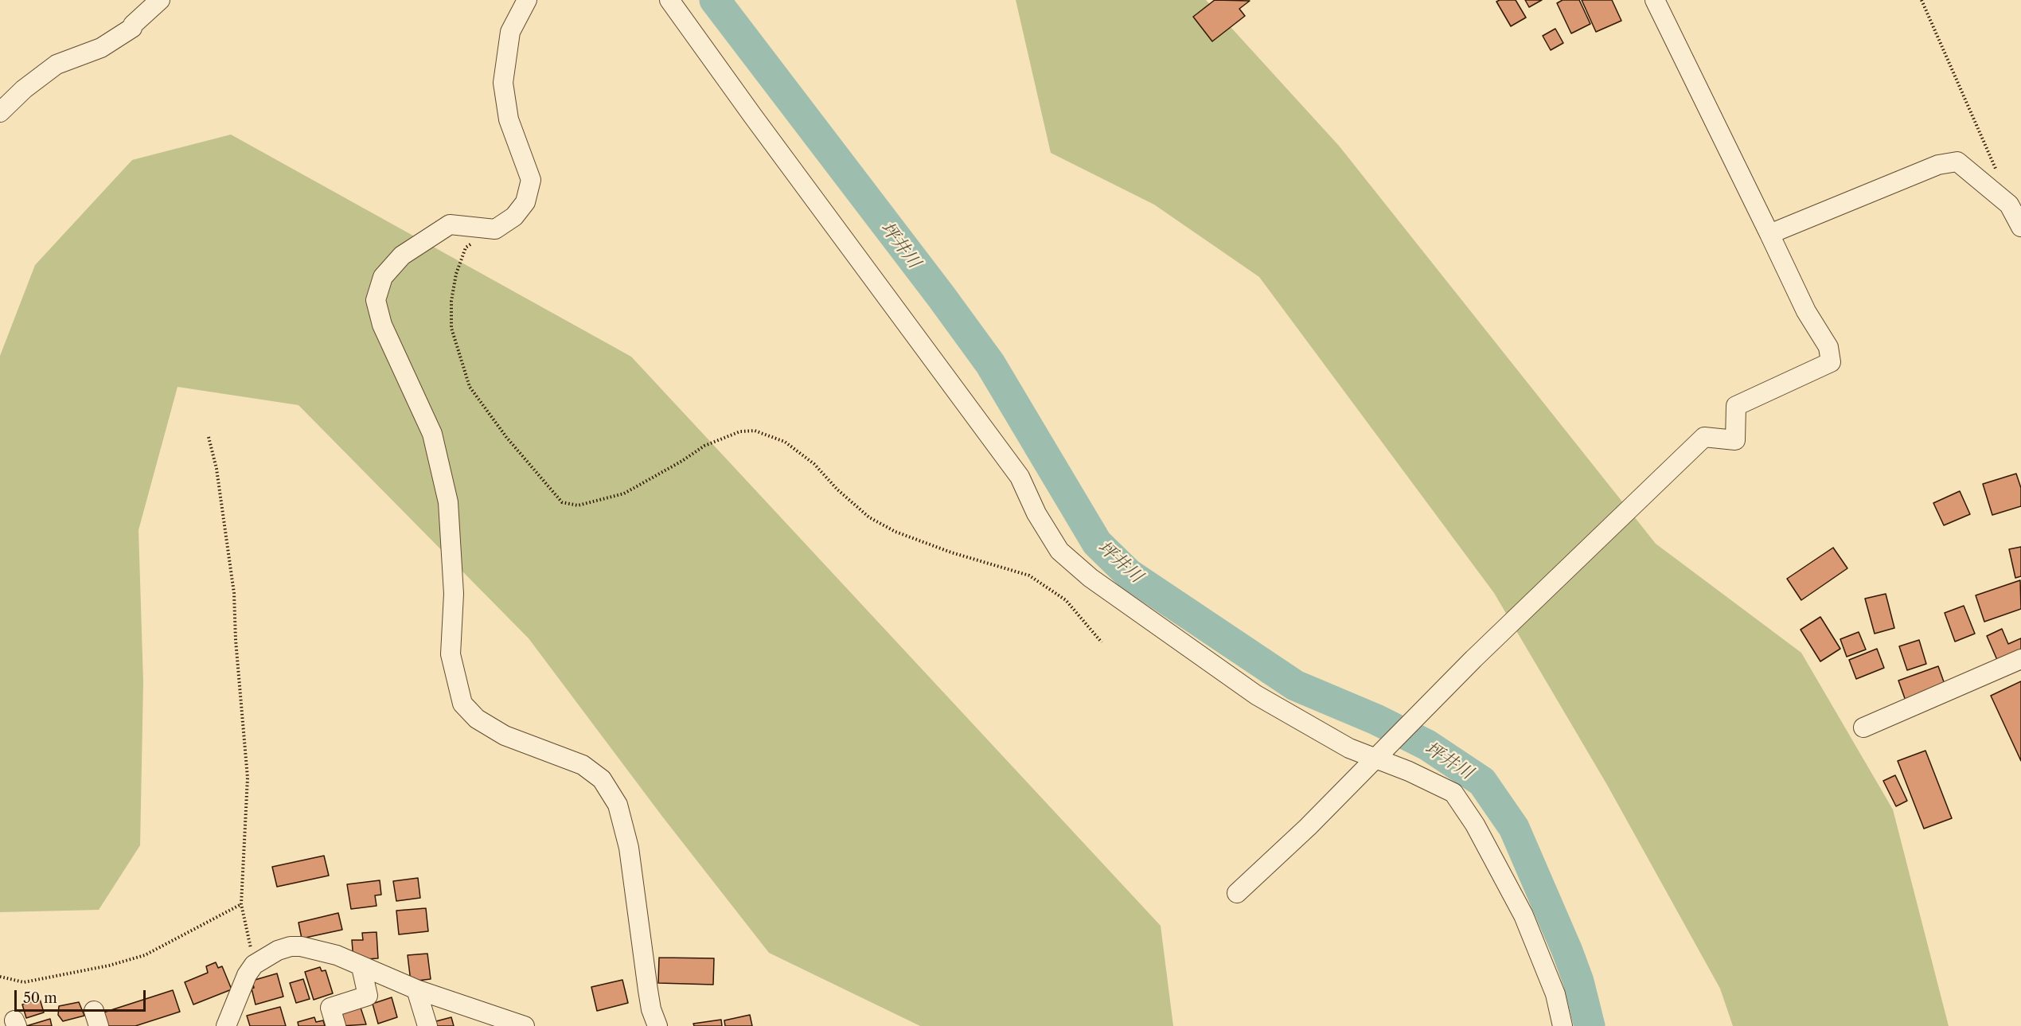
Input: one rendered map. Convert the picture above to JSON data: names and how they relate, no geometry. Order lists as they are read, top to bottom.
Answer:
{
  "water": ["坪井川"],
  "scale_bar": "50 m"
}
